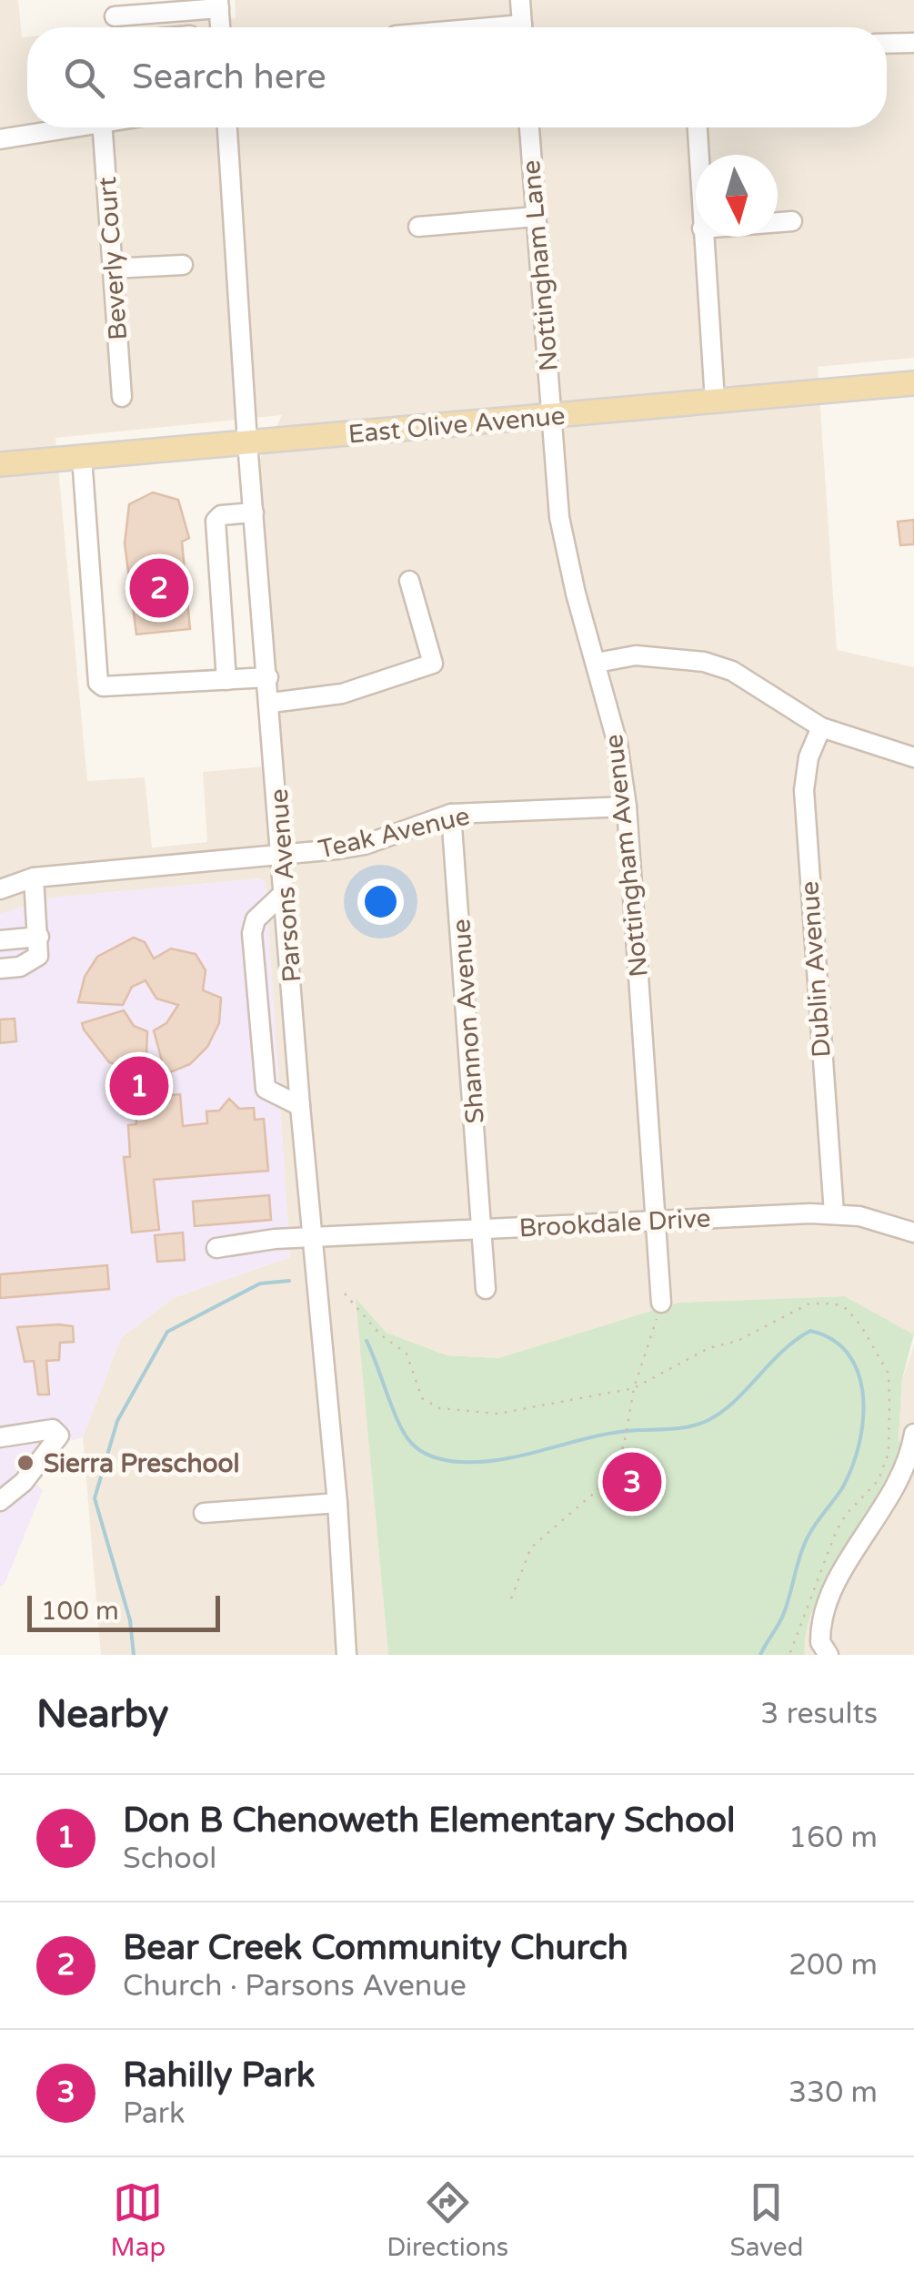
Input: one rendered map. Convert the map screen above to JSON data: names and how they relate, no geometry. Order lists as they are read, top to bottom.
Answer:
{
  "streets": {
    "main road": ["East Olive Avenue"],
    "street": [
      "Beverly Court",
      "Nottingham Lane",
      "Teak Avenue",
      "Nottingham Avenue",
      "Parsons Avenue",
      "Dublin Avenue",
      "Shannon Avenue",
      "Brookdale Drive"
    ]
  },
  "crossings": [
    ["Nottingham Lane", "East Olive Avenue"],
    ["Nottingham Lane", "Nottingham Avenue"],
    ["East Olive Avenue", "Nottingham Avenue"],
    ["East Olive Avenue", "Parsons Avenue"],
    ["Teak Avenue", "Nottingham Avenue"],
    ["Teak Avenue", "Parsons Avenue"],
    ["Teak Avenue", "Shannon Avenue"],
    ["Nottingham Avenue", "Brookdale Drive"],
    ["Parsons Avenue", "Brookdale Drive"],
    ["Dublin Avenue", "Brookdale Drive"],
    ["Shannon Avenue", "Brookdale Drive"]
  ],
  "places": ["Sierra Preschool"],
  "scale_bar": "100 m",
  "north": "bottom",
  "page": {
    "search": "Search here",
    "pins": ["2", "1", "3"],
    "scale": "100 m",
    "heading": ["Nearby", "3 results"],
    "list": [
      {
        "mark": "1",
        "name": "Don B Chenoweth Elementary School",
        "note": "School",
        "value": "160 m"
      },
      {
        "mark": "2",
        "name": "Bear Creek Community Church",
        "note": "Church · Parsons Avenue",
        "value": "200 m"
      },
      {
        "mark": "3",
        "name": "Rahilly Park",
        "note": "Park",
        "value": "330 m"
      }
    ],
    "nav": ["Map", "Directions", "Saved"]
  }
}
